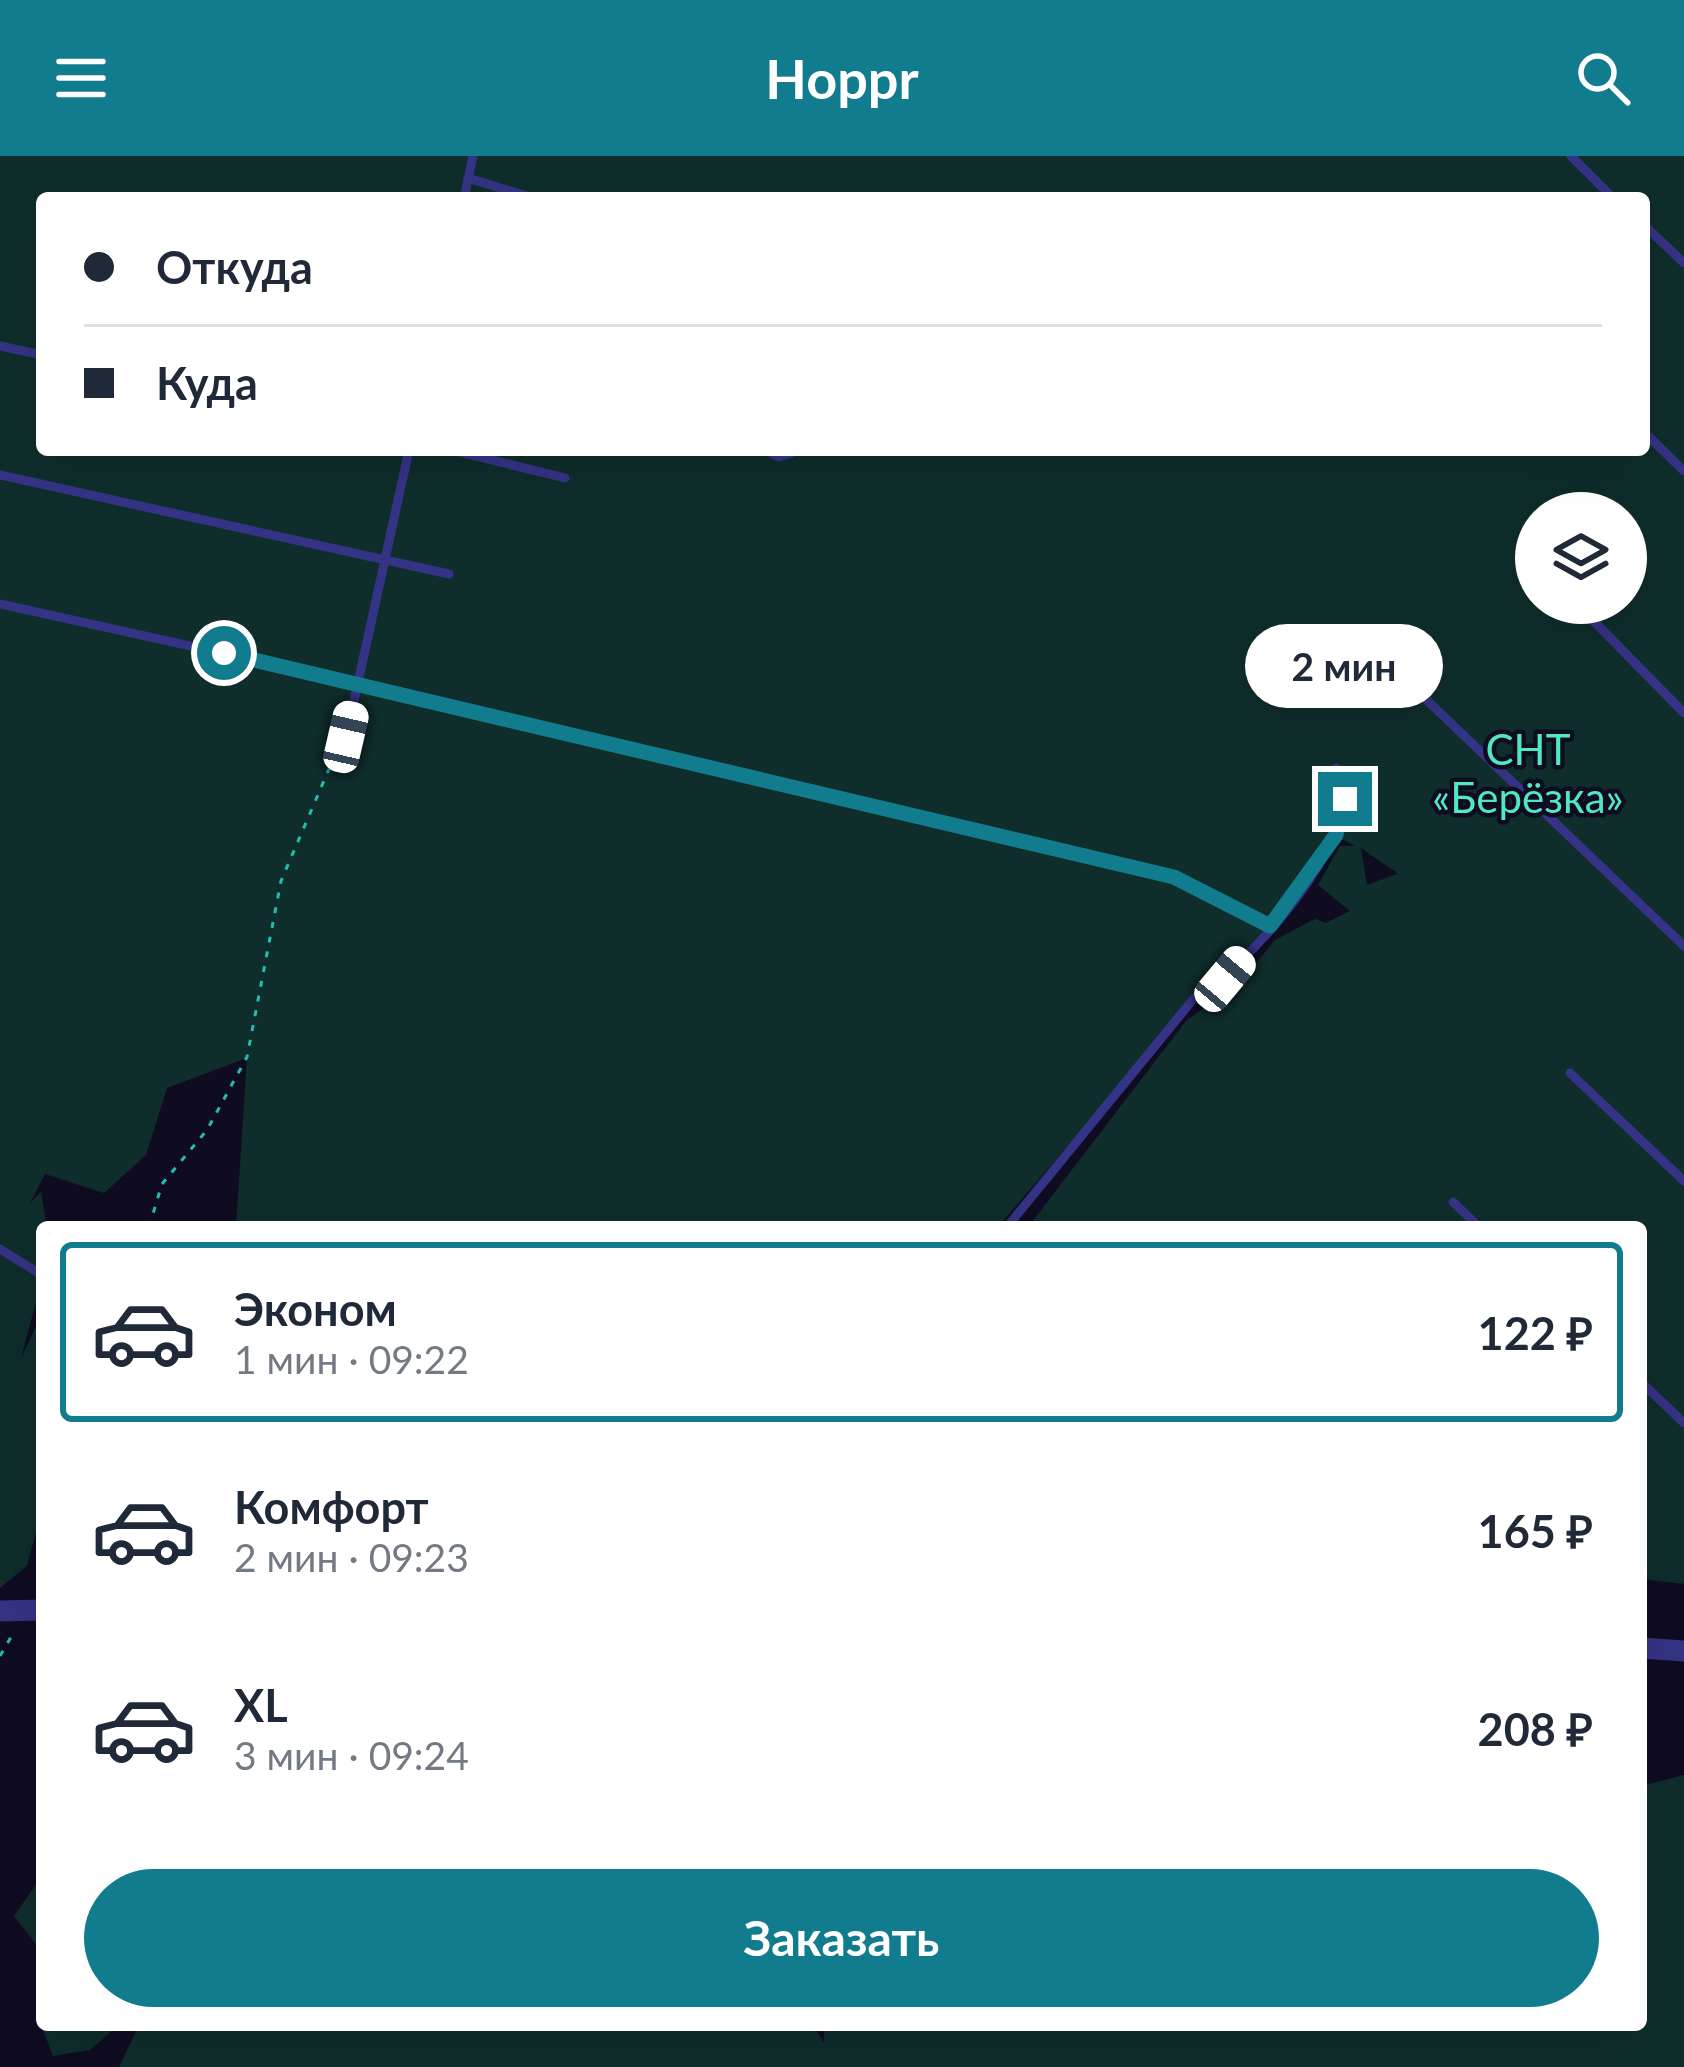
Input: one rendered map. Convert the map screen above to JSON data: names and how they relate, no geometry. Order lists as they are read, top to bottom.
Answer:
{
  "parks": ["СНТ «Берёзка»"],
  "page": {
    "header": "Hoppr",
    "banner": ["Откуда", "Куда"],
    "bubble": "2 мин",
    "list": [
      {
        "name": "Эконом",
        "note": "1 мин · 09:22",
        "value": "122 ₽"
      },
      {
        "name": "Комфорт",
        "note": "2 мин · 09:23",
        "value": "165 ₽"
      },
      {
        "name": "XL",
        "note": "3 мин · 09:24",
        "value": "208 ₽"
      }
    ],
    "buttons": "Заказать"
  }
}
